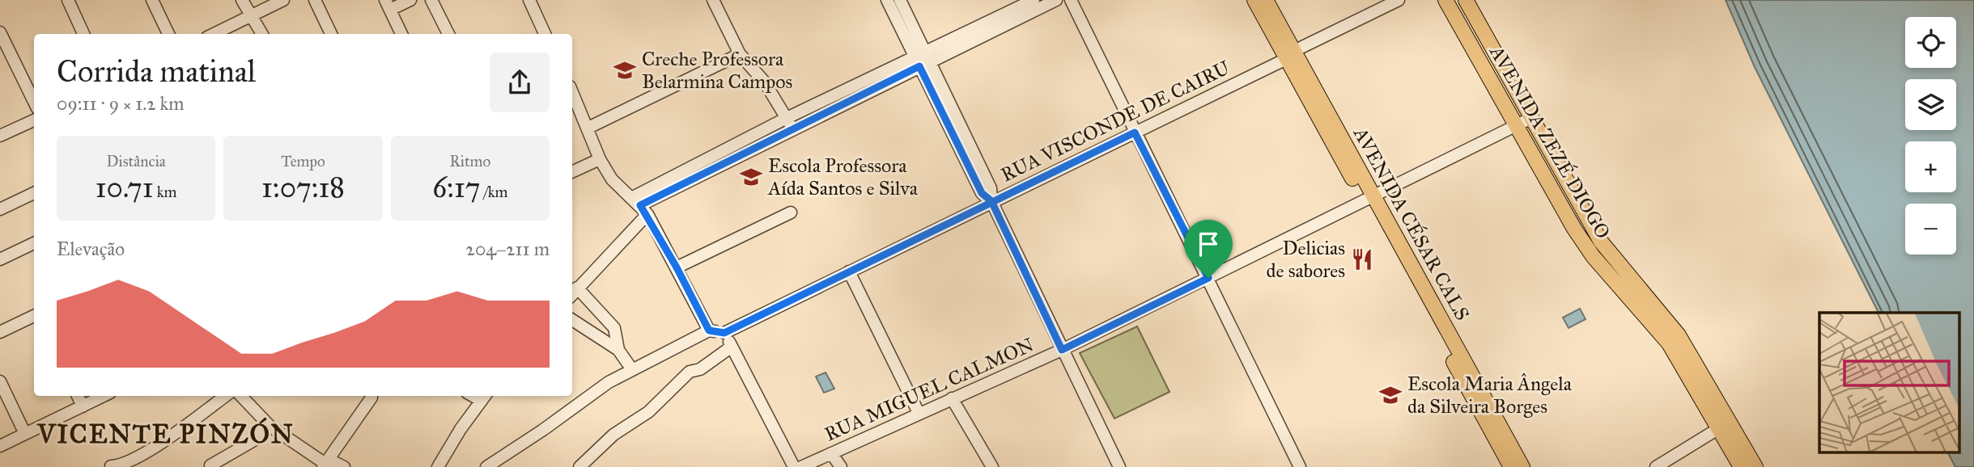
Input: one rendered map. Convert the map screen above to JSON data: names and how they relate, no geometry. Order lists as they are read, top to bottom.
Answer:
{
  "streets": {
    "main road": ["AVENIDA ZEZÉ DIOGO", "AVENIDA CÉSAR CALS"],
    "street": ["RUA VISCONDE DE CAIRU", "RUA MIGUEL CALMON"]
  },
  "crossings": [
    ["RUA VISCONDE DE CAIRU", "AVENIDA CÉSAR CALS"],
    ["AVENIDA ZEZÉ DIOGO", "RUA MIGUEL CALMON"],
    ["AVENIDA CÉSAR CALS", "RUA MIGUEL CALMON"]
  ],
  "districts": ["VICENTE PINZÓN"],
  "places": {
    "school or university": ["Creche Professora Belarmina Campos", "Escola Professora Aída Santos e Silva", "Escola Maria Ângela da Silveira Borges"],
    "restaurant": ["Delicias de sabores"]
  },
  "page": {
    "map_buttons": ["+", "−"],
    "heading": ["Corrida matinal", "09:11 · 9 × 1.2 km"],
    "stats": [
      ["Distância", "10.71 km"],
      ["Tempo", "1:07:18"],
      ["Ritmo", "6:17 /km"]
    ],
    "chart": ["Elevação", "204–211 m"]
  }
}
